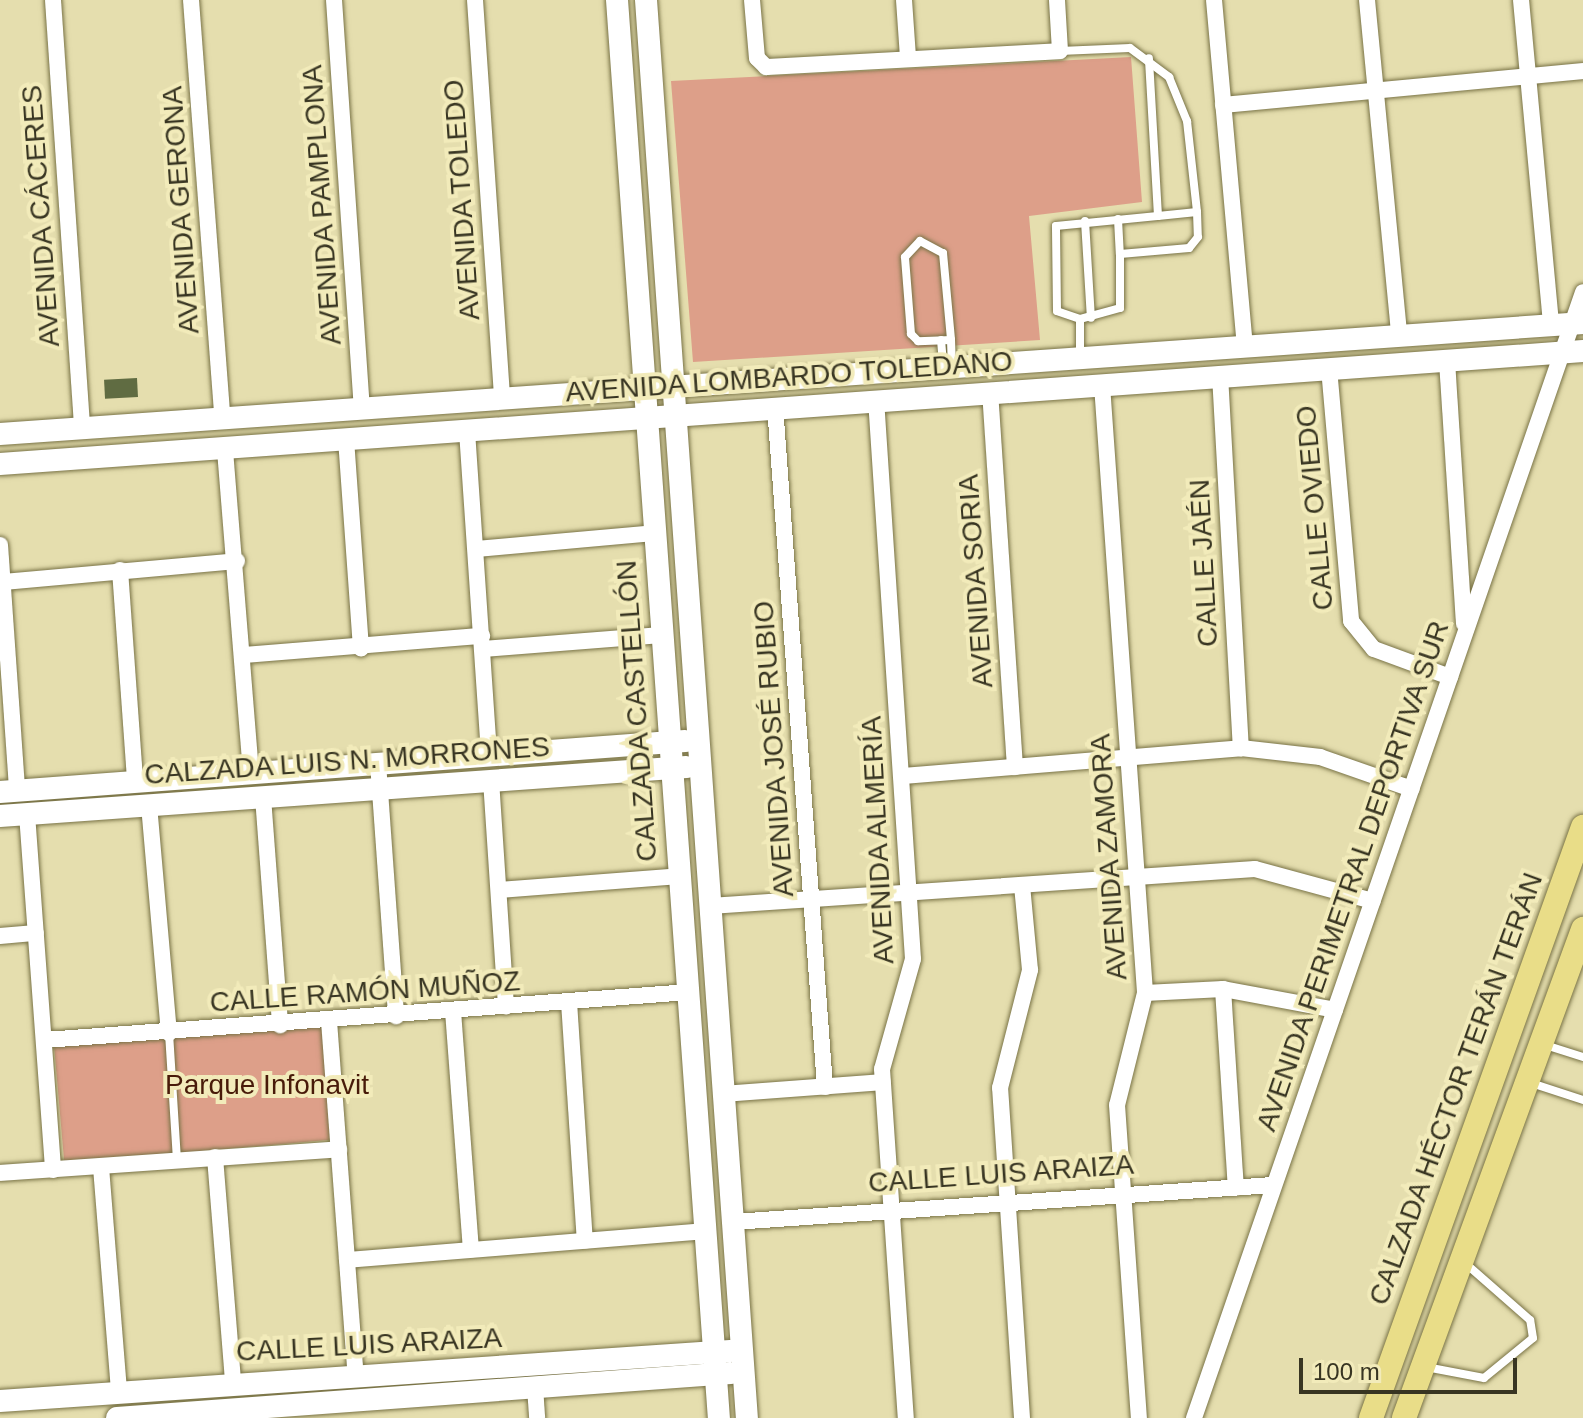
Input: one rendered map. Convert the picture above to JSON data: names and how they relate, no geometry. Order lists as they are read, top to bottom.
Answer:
{
  "streets": {
    "main road": [
      "AVENIDA LOMBARDO TOLEDANO",
      "CALZADA CASTELLÓN",
      "CALZADA LUIS N. MORRONES",
      "CALZADA HÉCTOR TERÁN TERÁN",
      "CALLE LUIS ARAIZA"
    ],
    "street": [
      "AVENIDA TOLEDO",
      "AVENIDA PAMPLONA",
      "AVENIDA GERONA",
      "AVENIDA CÁCERES",
      "CALLE OVIEDO",
      "CALLE JAÉN",
      "AVENIDA SORIA",
      "AVENIDA JOSÉ RUBIO",
      "AVENIDA ALMERÍA",
      "AVENIDA ZAMORA",
      "AVENIDA PERIMETRAL DEPORTIVA SUR",
      "CALLE RAMÓN MUÑOZ"
    ]
  },
  "crossings": [
    ["AVENIDA TOLEDO", "AVENIDA LOMBARDO TOLEDANO"],
    ["AVENIDA PAMPLONA", "AVENIDA LOMBARDO TOLEDANO"],
    ["AVENIDA GERONA", "AVENIDA LOMBARDO TOLEDANO"],
    ["AVENIDA CÁCERES", "AVENIDA LOMBARDO TOLEDANO"],
    ["AVENIDA LOMBARDO TOLEDANO", "CALLE OVIEDO"],
    ["AVENIDA LOMBARDO TOLEDANO", "CALLE JAÉN"],
    ["AVENIDA LOMBARDO TOLEDANO", "AVENIDA SORIA"],
    ["AVENIDA LOMBARDO TOLEDANO", "CALZADA CASTELLÓN"],
    ["AVENIDA LOMBARDO TOLEDANO", "AVENIDA JOSÉ RUBIO"],
    ["AVENIDA LOMBARDO TOLEDANO", "AVENIDA ALMERÍA"],
    ["AVENIDA LOMBARDO TOLEDANO", "AVENIDA ZAMORA"],
    ["AVENIDA LOMBARDO TOLEDANO", "AVENIDA PERIMETRAL DEPORTIVA SUR"],
    ["CALLE OVIEDO", "AVENIDA PERIMETRAL DEPORTIVA SUR"],
    ["CALZADA CASTELLÓN", "CALZADA LUIS N. MORRONES"],
    ["CALZADA CASTELLÓN", "CALLE RAMÓN MUÑOZ"],
    ["CALZADA CASTELLÓN", "CALLE LUIS ARAIZA"],
    ["AVENIDA ALMERÍA", "CALLE LUIS ARAIZA"],
    ["AVENIDA ZAMORA", "CALLE LUIS ARAIZA"],
    ["AVENIDA PERIMETRAL DEPORTIVA SUR", "CALLE LUIS ARAIZA"]
  ],
  "parks": ["Parque Infonavit"],
  "scale_bar": "100 m"
}
